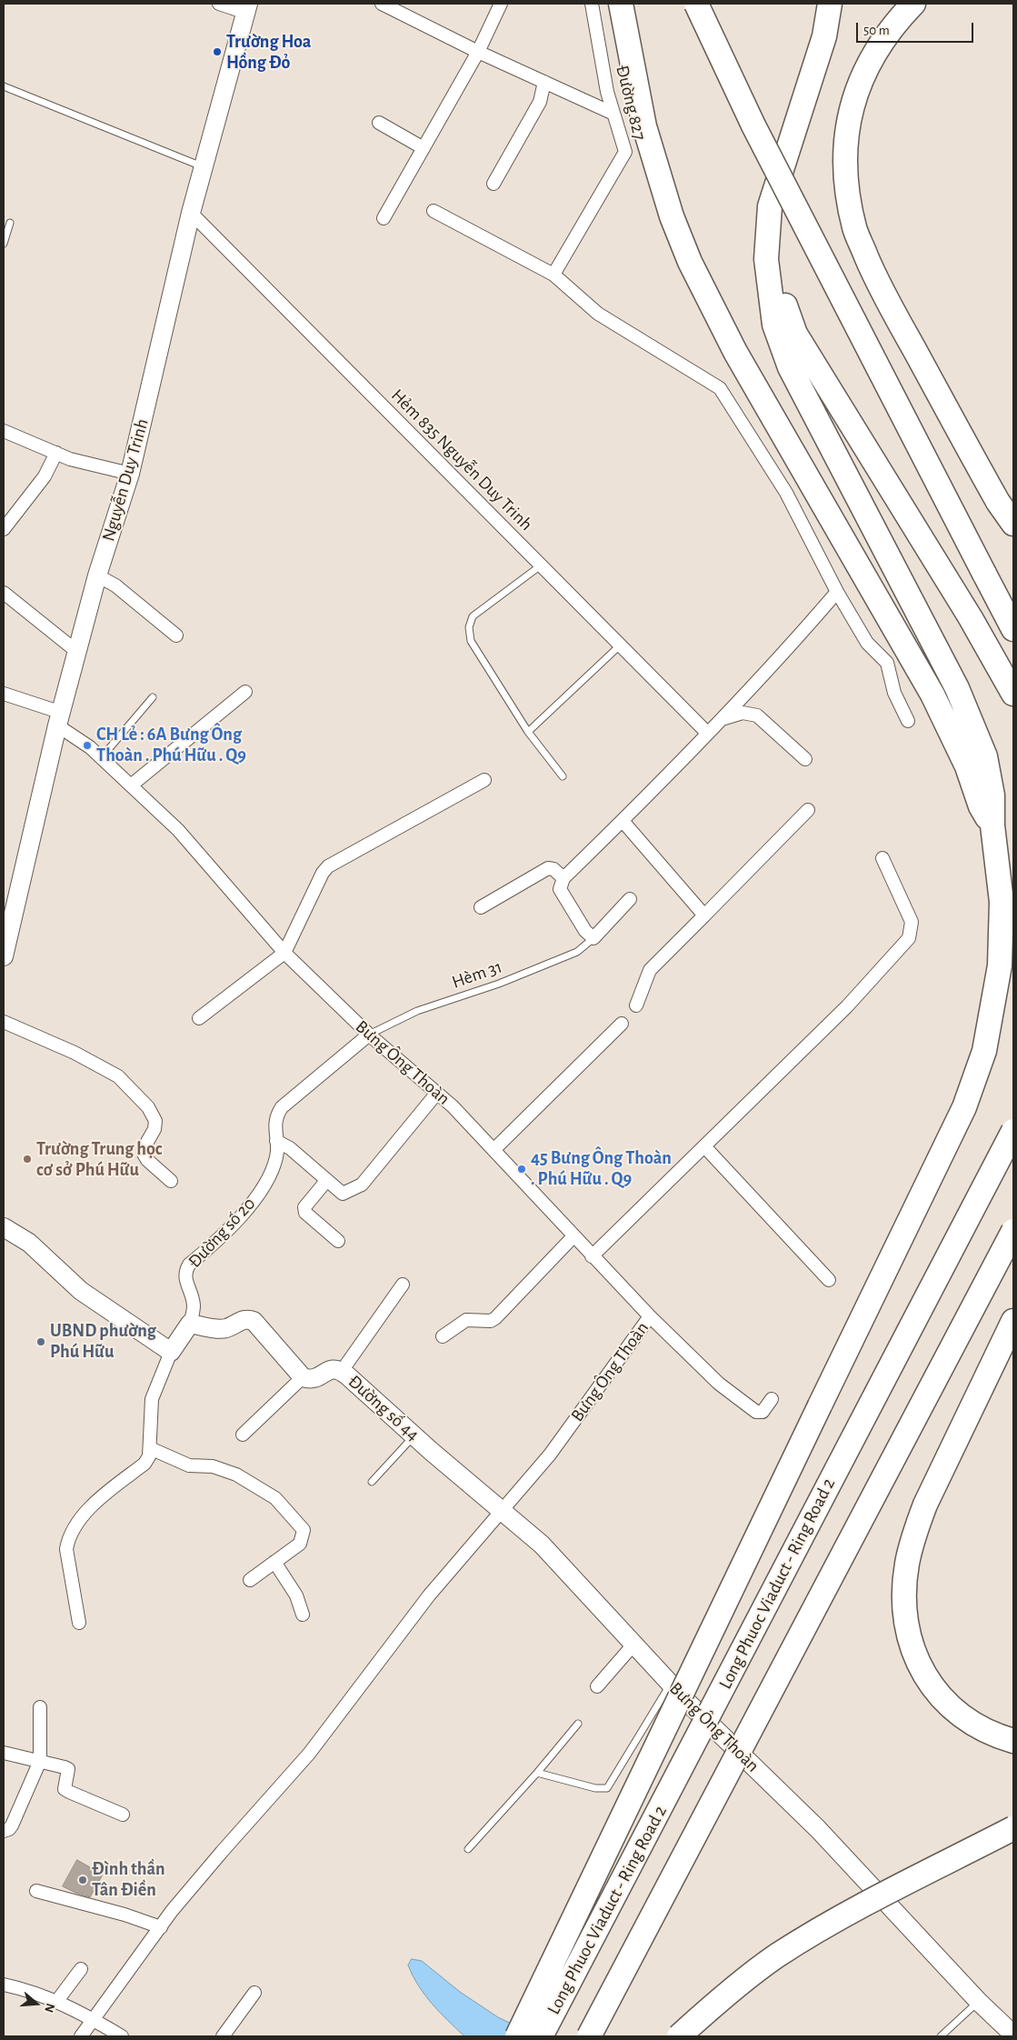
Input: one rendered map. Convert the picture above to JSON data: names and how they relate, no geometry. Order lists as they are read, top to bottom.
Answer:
{
  "streets": {
    "highway": ["Long Phuoc Viaduct - Ring Road 2"],
    "street": [
      "Đường 827",
      "Hẻm 835 Nguyễn Duy Trinh",
      "Nguyễn Duy Trinh",
      "Bưng Ông Thoàn",
      "Đường số 20",
      "Đường số 44"
    ],
    "lane": ["Hèm 31"]
  },
  "crossings": [
    ["Hẻm 835 Nguyễn Duy Trinh", "Nguyễn Duy Trinh"],
    ["Nguyễn Duy Trinh", "Bưng Ông Thoàn"],
    ["Hèm 31", "Bưng Ông Thoàn"],
    ["Hèm 31", "Đường số 20"],
    ["Bưng Ông Thoàn", "Đường số 20"],
    ["Bưng Ông Thoàn", "Đường số 44"]
  ],
  "places": [
    "Trường Hoa Hồng Đỏ",
    "CH Lẻ : 6A Bưng Ông Thoàn . Phú Hữu . Q9",
    "Trường Trung học cơ sở Phú Hữu",
    "45 Bưng Ông Thoàn . Phú Hữu . Q9",
    "UBND phường Phú Hữu",
    "Đình thần Tân Điền"
  ],
  "scale_bar": "50 m",
  "north": "right"
}
